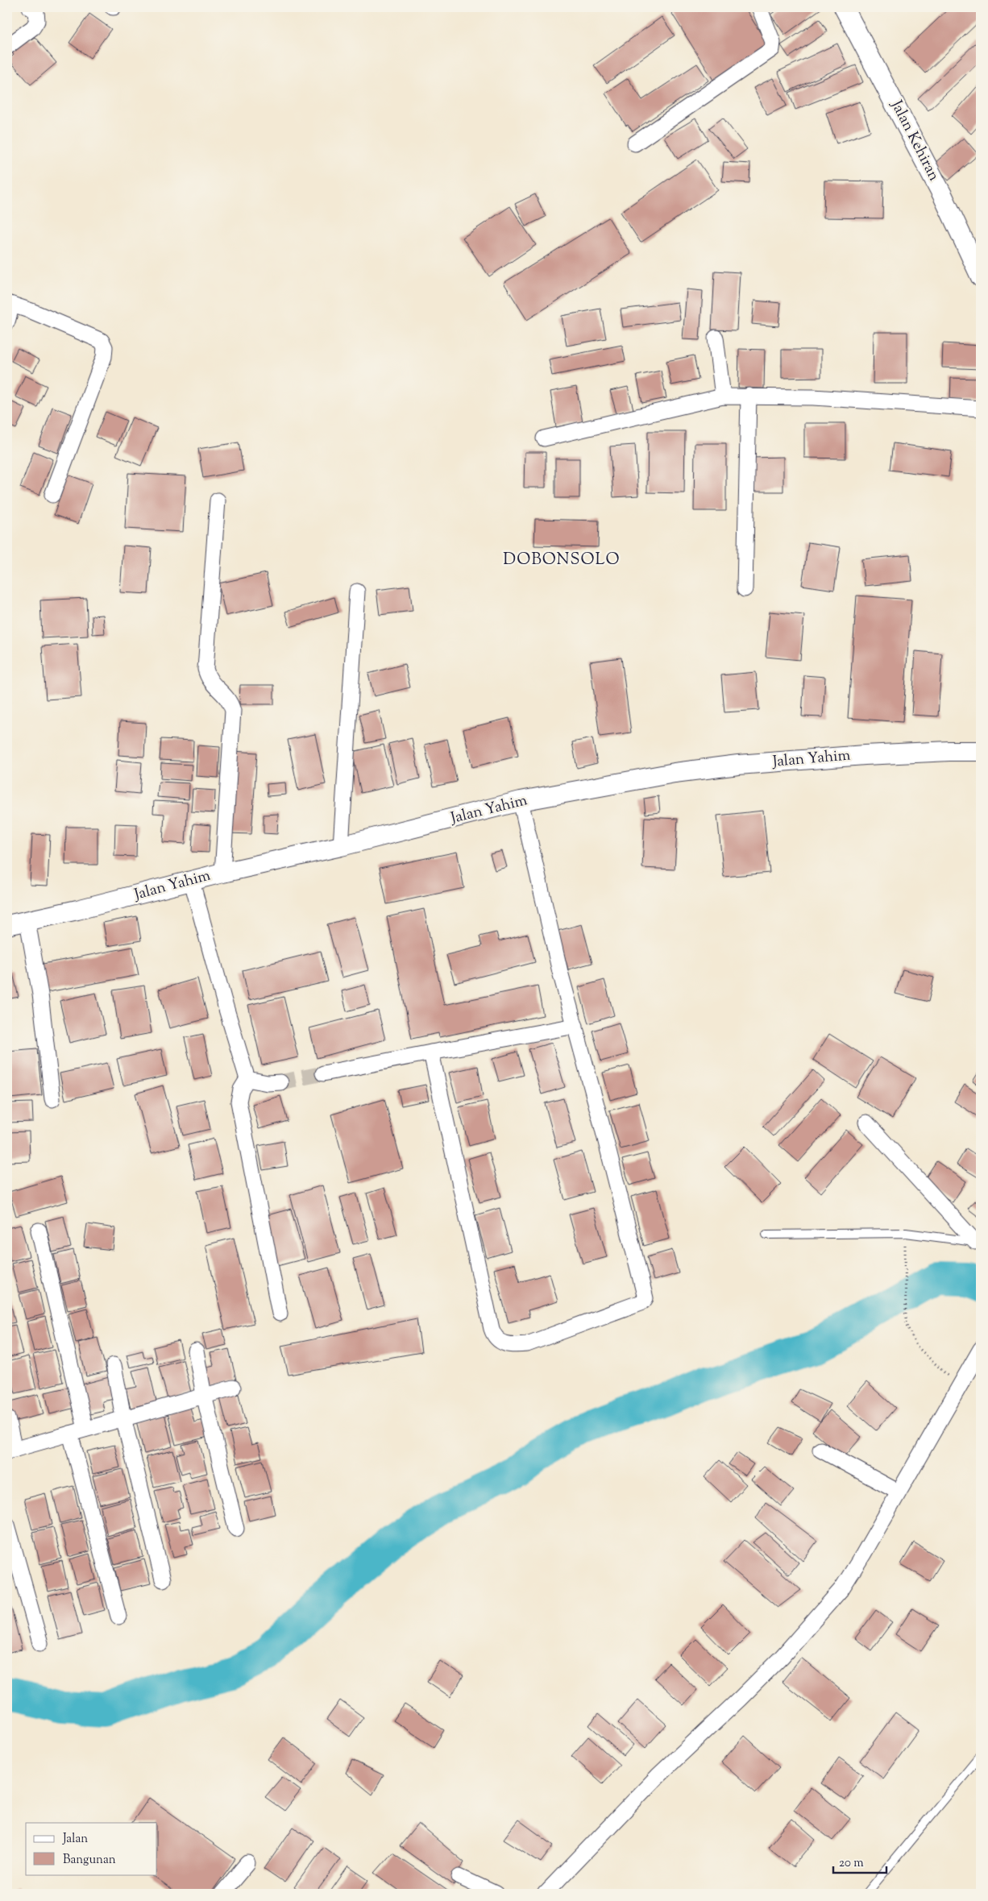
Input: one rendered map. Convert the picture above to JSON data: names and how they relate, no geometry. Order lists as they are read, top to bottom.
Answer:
{
  "streets": {
    "street": ["Jalan Kehiran", "Jalan Yahim"]
  },
  "districts": ["DOBONSOLO"],
  "legend": ["Jalan", "Bangunan"],
  "scale_bar": "20 m"
}
